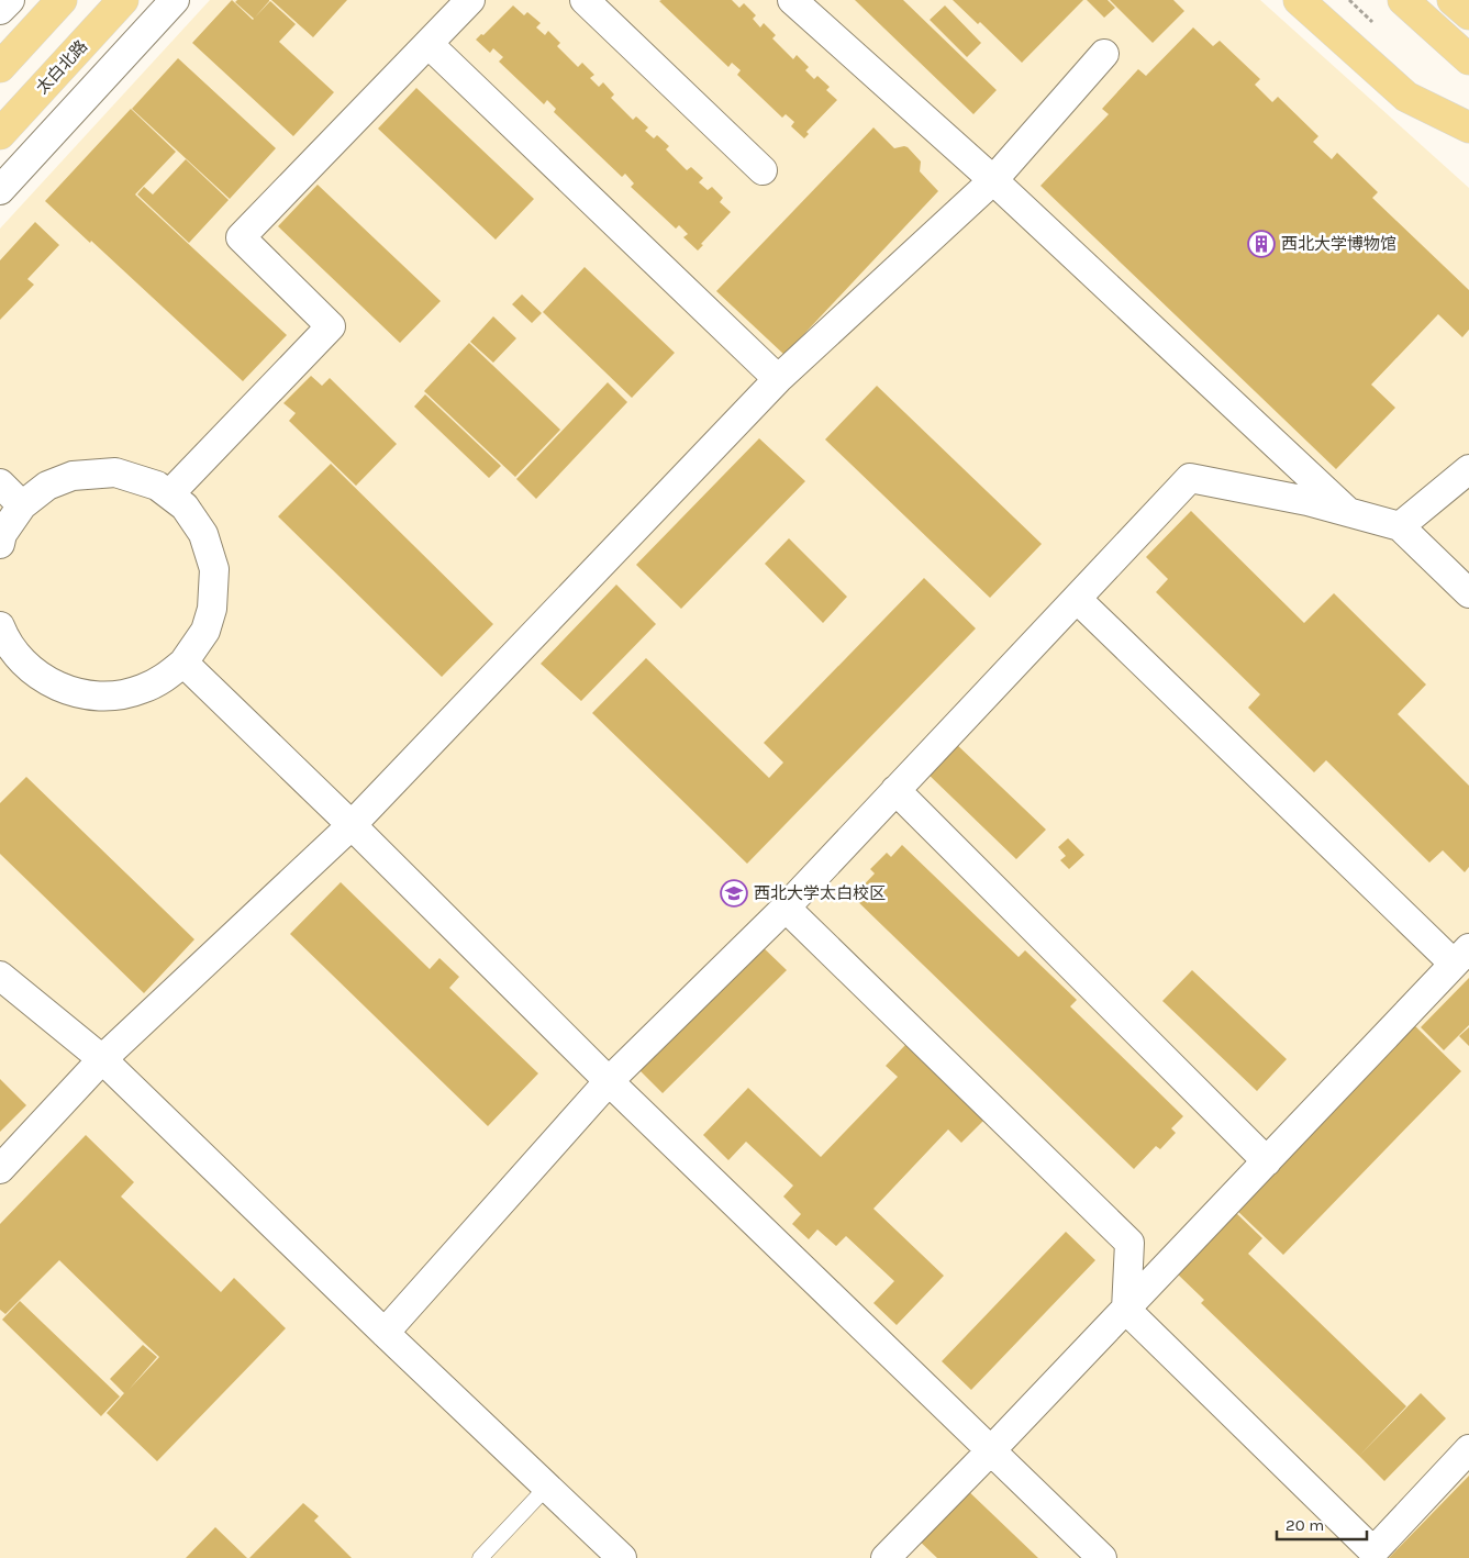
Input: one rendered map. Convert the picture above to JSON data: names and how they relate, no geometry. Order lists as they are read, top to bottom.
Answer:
{
  "streets": {
    "main road": ["太白北路"]
  },
  "places": {
    "building": ["西北大学博物馆"],
    "school or university": ["西北大学太白校区"]
  },
  "scale_bar": "20 m"
}
